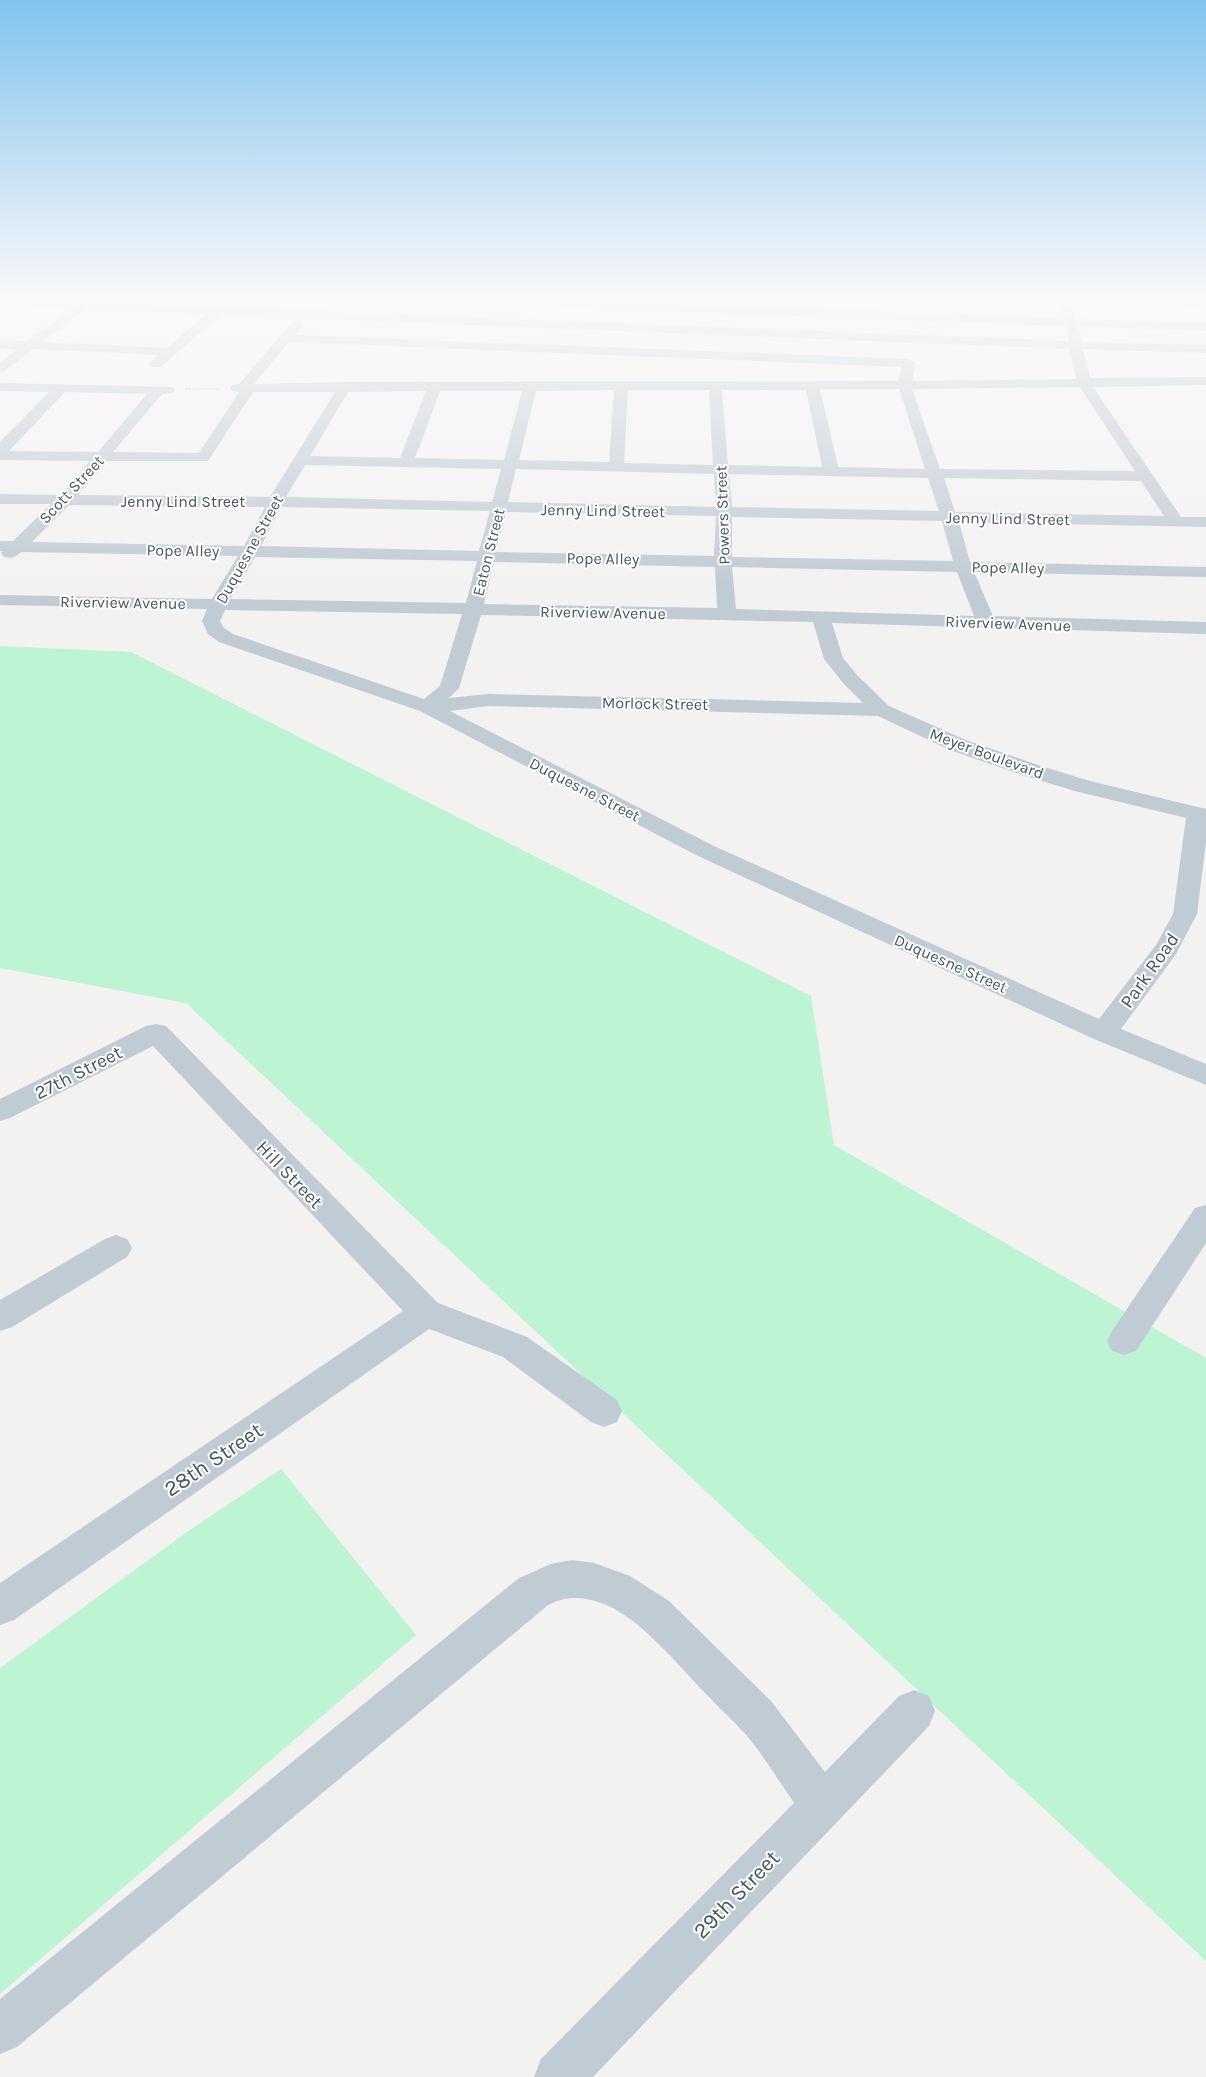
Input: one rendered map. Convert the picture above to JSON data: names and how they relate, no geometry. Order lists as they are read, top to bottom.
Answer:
{
  "streets": {
    "street": [
      "Scott Street",
      "Jenny Lind Street",
      "Powers Street",
      "Duquesne Street",
      "Pope Alley",
      "Eaton Street",
      "Riverview Avenue",
      "Morlock Street",
      "Meyer Boulevard",
      "Park Road",
      "27th Street",
      "Hill Street",
      "28th Street",
      "29th Street"
    ]
  },
  "crossings": [
    ["Scott Street", "Jenny Lind Street"],
    ["Scott Street", "Pope Alley"],
    ["Jenny Lind Street", "Powers Street"],
    ["Jenny Lind Street", "Duquesne Street"],
    ["Jenny Lind Street", "Eaton Street"],
    ["Powers Street", "Pope Alley"],
    ["Powers Street", "Riverview Avenue"],
    ["Duquesne Street", "Pope Alley"],
    ["Duquesne Street", "Eaton Street"],
    ["Duquesne Street", "Riverview Avenue"],
    ["Duquesne Street", "Morlock Street"],
    ["Duquesne Street", "Park Road"],
    ["Pope Alley", "Eaton Street"],
    ["Eaton Street", "Riverview Avenue"],
    ["Eaton Street", "Morlock Street"],
    ["Riverview Avenue", "Meyer Boulevard"],
    ["Morlock Street", "Meyer Boulevard"],
    ["Meyer Boulevard", "Park Road"],
    ["27th Street", "Hill Street"],
    ["Hill Street", "28th Street"]
  ]
}
